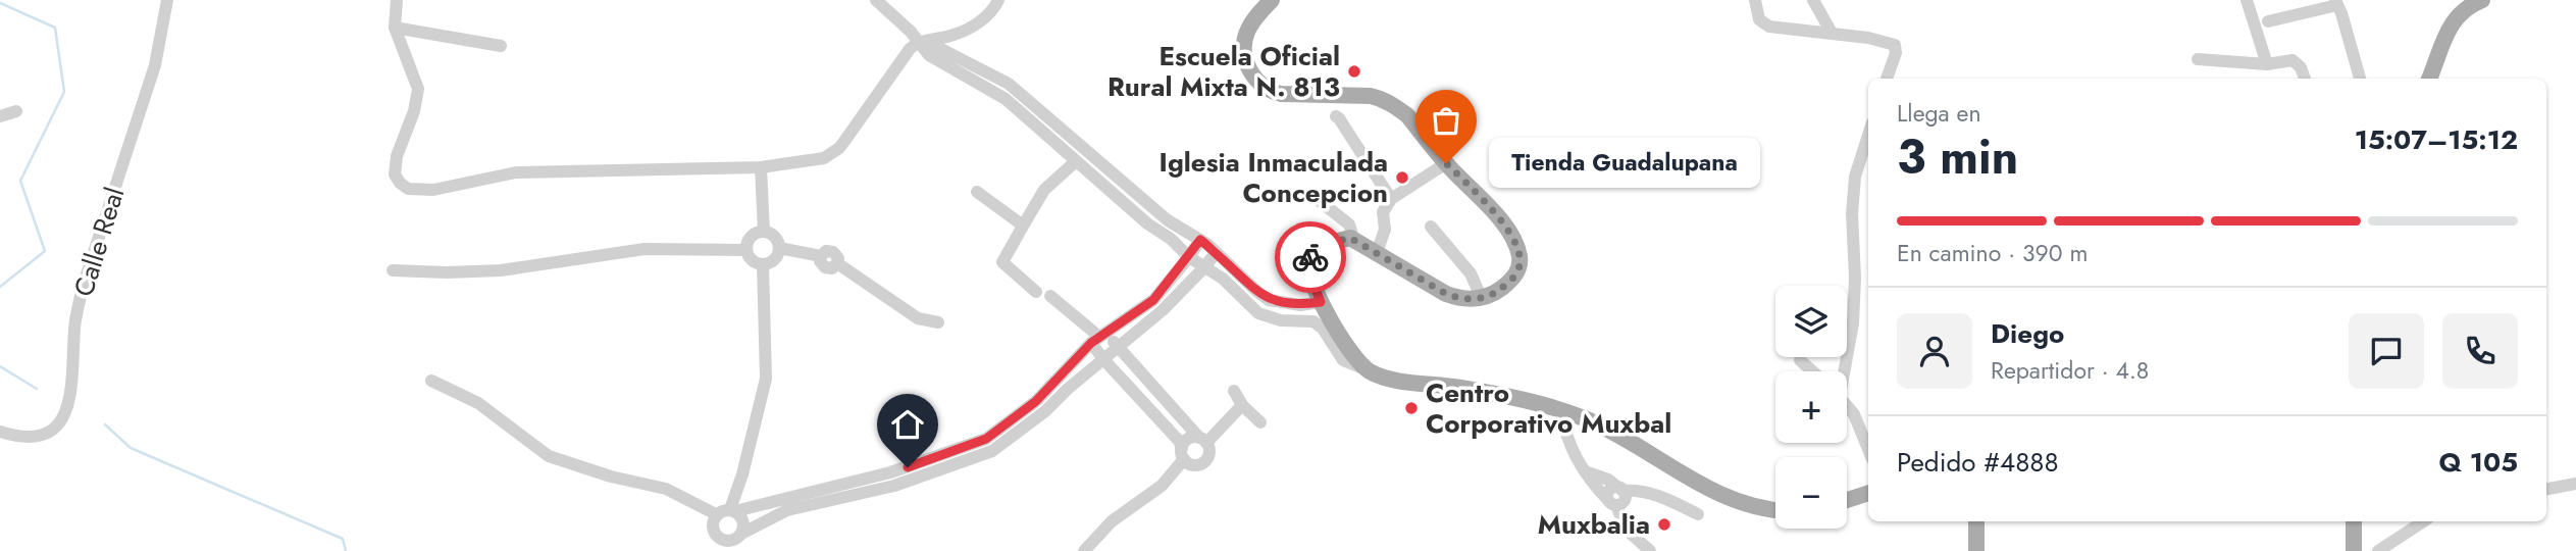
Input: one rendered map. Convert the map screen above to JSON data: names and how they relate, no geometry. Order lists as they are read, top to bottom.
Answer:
{
  "streets": {
    "street": ["Calle Real"]
  },
  "places": [
    "Escuela Oficial Rural Mixta N. 813",
    "Tienda Guadalupana",
    "Iglesia Inmaculada Concepcion",
    "Centro Corporativo Muxbal",
    "Muxbalia"
  ],
  "page": {
    "heading": ["3 min", "Llega en", "15:07–15:12"],
    "panel": [
      "Diego",
      "Repartidor · 4.8",
      "Pedido #4888",
      "Q 105"
    ],
    "bubble": "Tienda Guadalupana",
    "bar": "En camino · 390 m",
    "map_buttons": ["+", "−"]
  }
}
